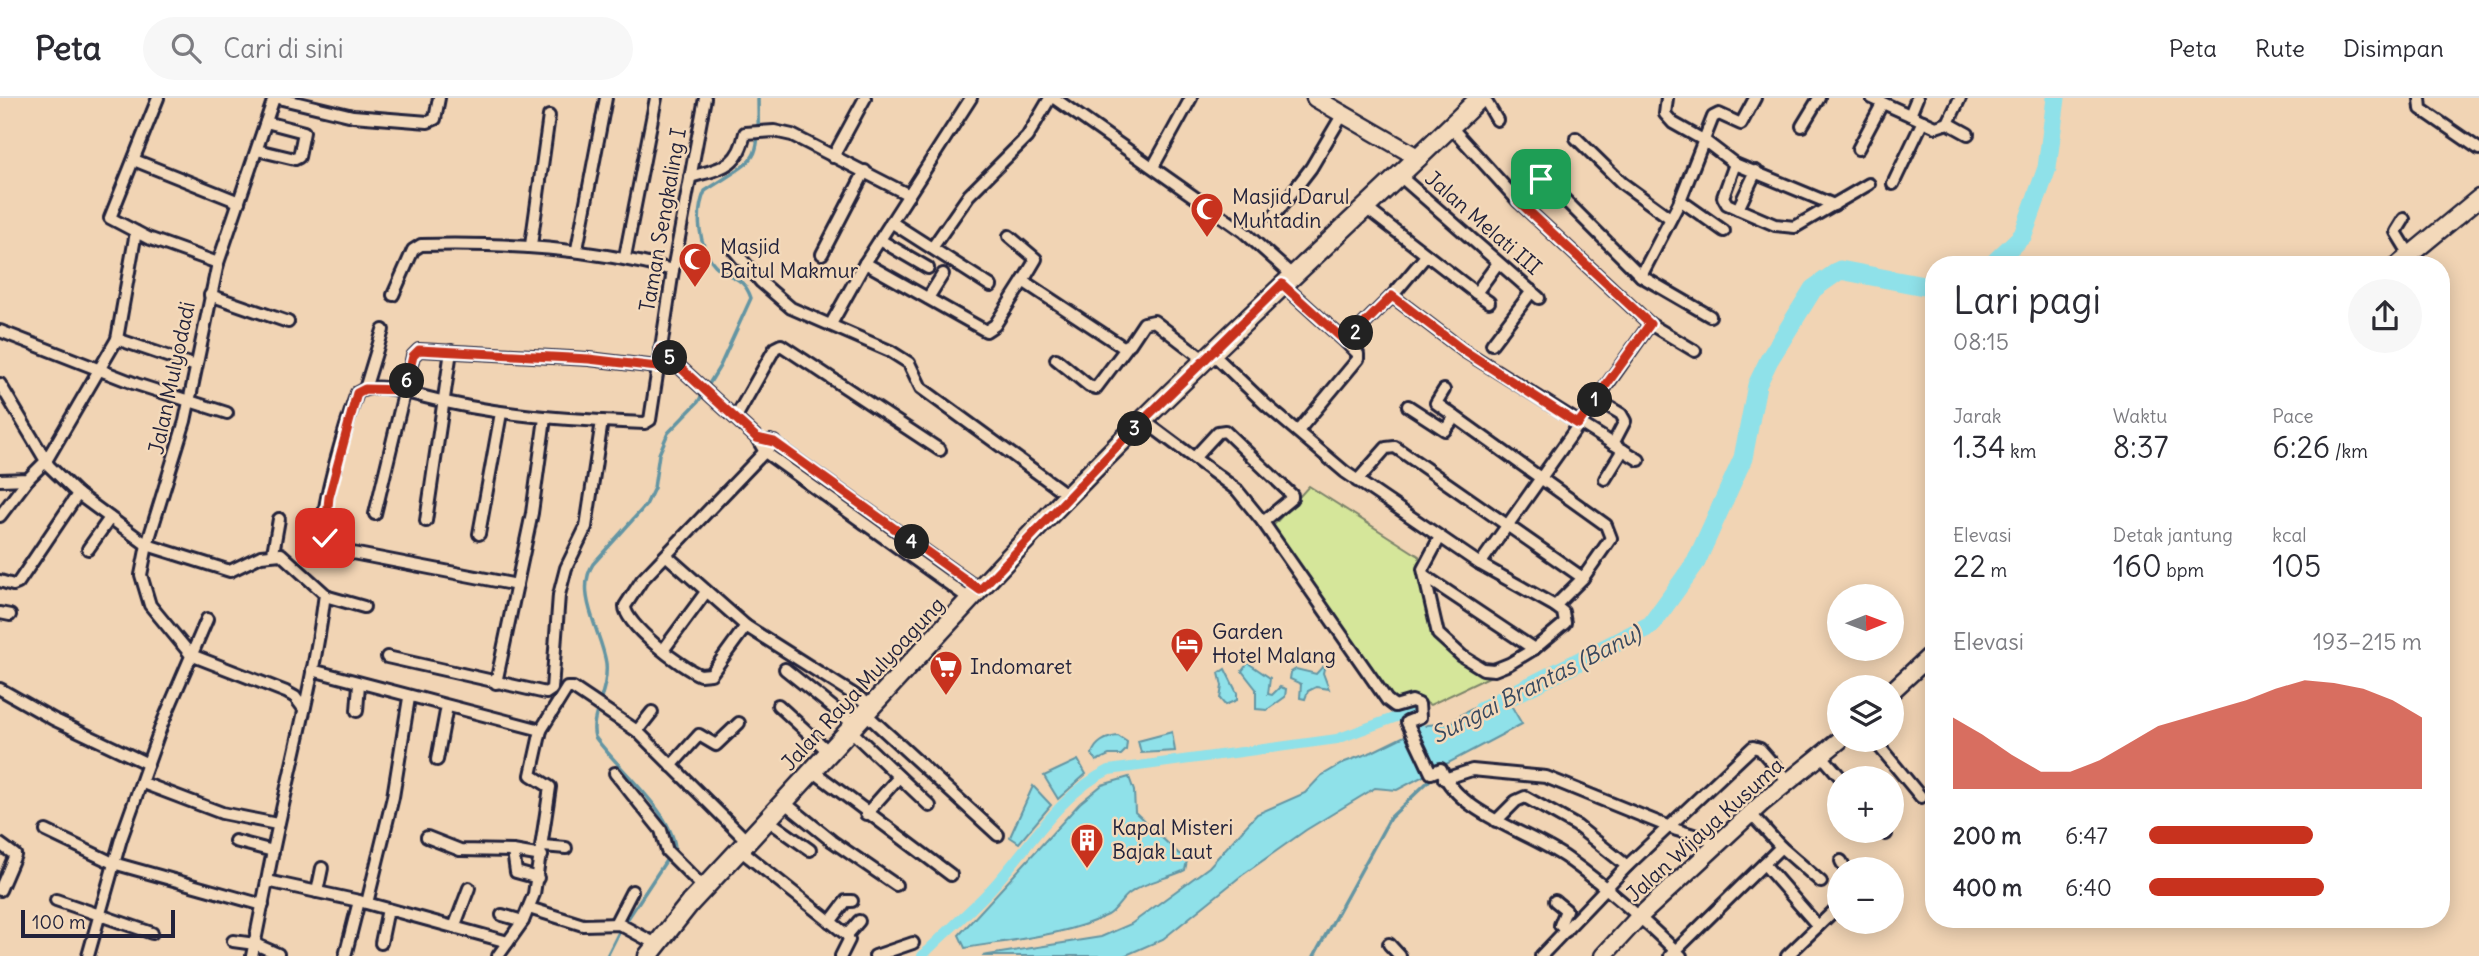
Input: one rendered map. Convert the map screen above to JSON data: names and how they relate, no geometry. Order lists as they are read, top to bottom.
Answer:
{
  "streets": {
    "main road": ["Jalan Raya Mulyoagung", "Jalan Wijaya Kusuma"],
    "street": ["Taman Sengkaling I", "Jalan Melati III", "Jalan Mulyodadi"]
  },
  "crossings": [
    ["Jalan Melati III", "Jalan Raya Mulyoagung"]
  ],
  "water": ["Sungai Brantas (Banu)"],
  "places": {
    "mosque": ["Masjid Darul Muhtadin", "Masjid Baitul Makmur"],
    "hotel": ["Garden Hotel Malang"],
    "supermarket": ["Indomaret"],
    "building": ["Kapal Misteri Bajak Laut"]
  },
  "scale_bar": "100 m",
  "north": "right",
  "page": {
    "header": "Peta",
    "search": "Cari di sini",
    "nav": ["Peta", "Rute", "Disimpan"],
    "heading": ["Lari pagi", "08:15"],
    "pins": [
      "2",
      "5",
      "6",
      "1",
      "3",
      "4"
    ],
    "stats": [
      ["Jarak", "1.34 km"],
      ["Waktu", "8:37"],
      ["Pace", "6:26 /km"],
      ["Elevasi", "22 m"],
      ["Detak jantung", "160 bpm"],
      ["kcal", "105"]
    ],
    "map_buttons": ["+", "−"],
    "chart": ["Elevasi", "193–215 m"],
    "list": [
      {
        "name": "200 m",
        "note": "6:47"
      },
      {
        "name": "400 m",
        "note": "6:40"
      }
    ],
    "scale": "100 m"
  }
}
